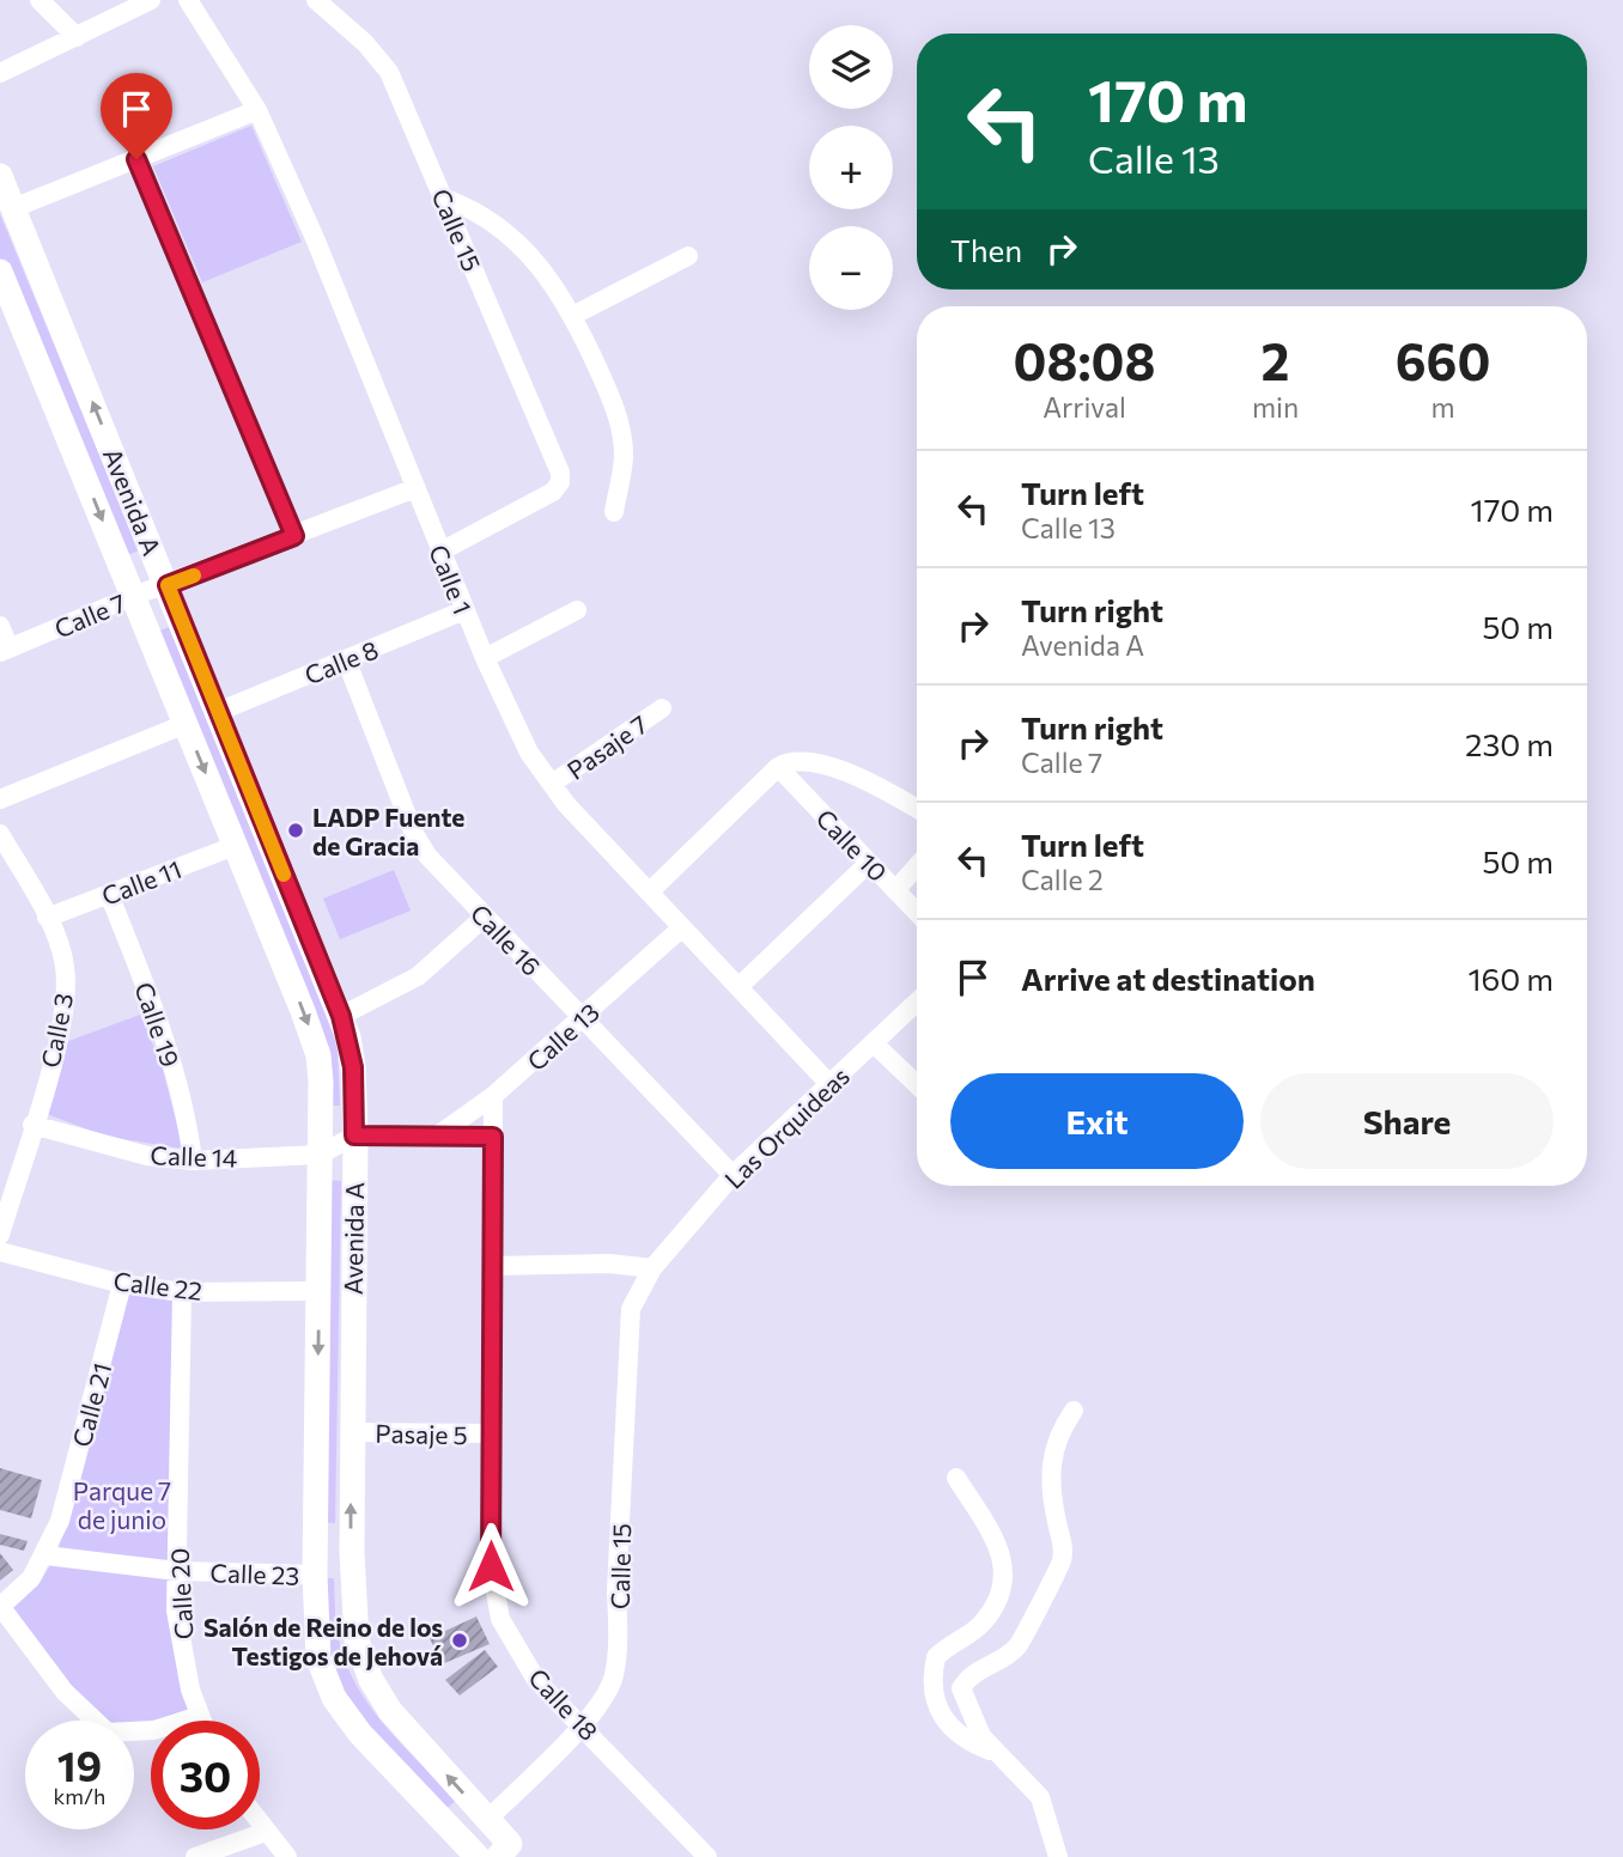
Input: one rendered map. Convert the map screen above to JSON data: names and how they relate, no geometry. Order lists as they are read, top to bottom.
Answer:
{
  "streets": {
    "main road": ["Avenida A"],
    "street": [
      "Calle 15",
      "Calle 1",
      "Calle 7",
      "Calle 8",
      "Pasaje 7",
      "Calle 10",
      "Calle 11",
      "Calle 16",
      "Calle 19",
      "Calle 3",
      "Calle 13",
      "Las Orquideas",
      "Calle 14",
      "Calle 22",
      "Calle 21",
      "Pasaje 5",
      "Calle 23",
      "Calle 20",
      "Calle 18"
    ]
  },
  "crossings": [
    ["Calle 15", "Avenida A"],
    ["Calle 15", "Calle 1"],
    ["Calle 15", "Las Orquideas"],
    ["Calle 15", "Calle 18"],
    ["Avenida A", "Calle 7"],
    ["Avenida A", "Calle 8"],
    ["Avenida A", "Calle 11"],
    ["Avenida A", "Calle 14"],
    ["Avenida A", "Calle 22"],
    ["Avenida A", "Pasaje 5"],
    ["Avenida A", "Calle 23"],
    ["Calle 1", "Calle 7"],
    ["Calle 1", "Calle 8"],
    ["Calle 1", "Pasaje 7"],
    ["Calle 1", "Calle 13"],
    ["Calle 1", "Las Orquideas"],
    ["Calle 8", "Calle 16"],
    ["Calle 11", "Calle 19"],
    ["Calle 11", "Calle 3"],
    ["Calle 16", "Calle 13"],
    ["Calle 16", "Las Orquideas"],
    ["Calle 19", "Calle 14"],
    ["Calle 3", "Calle 14"],
    ["Calle 13", "Calle 18"],
    ["Calle 22", "Calle 21"],
    ["Calle 22", "Calle 20"],
    ["Calle 21", "Calle 23"],
    ["Pasaje 5", "Calle 18"],
    ["Calle 23", "Calle 20"]
  ],
  "parks": ["Parque 7 de junio"],
  "places": ["LADP Fuente de Gracia", "Salón de Reino de los Testigos de Jehová"],
  "page": {
    "map_buttons": ["+", "−"],
    "turn": ["170 m", "Calle 13"],
    "then": "Then",
    "eta": [
      "08:08",
      "Arrival",
      "2",
      "min",
      "660",
      "m"
    ],
    "list": [
      {
        "name": "Turn left",
        "note": "Calle 13",
        "value": "170 m"
      },
      {
        "name": "Turn right",
        "note": "Avenida A",
        "value": "50 m"
      },
      {
        "name": "Turn right",
        "note": "Calle 7",
        "value": "230 m"
      },
      {
        "name": "Turn left",
        "note": "Calle 2",
        "value": "50 m"
      },
      {
        "name": "Arrive at destination",
        "value": "160 m"
      }
    ],
    "buttons": ["Exit", "Share"],
    "speed": "19 km/h",
    "limit": "30"
  }
}
